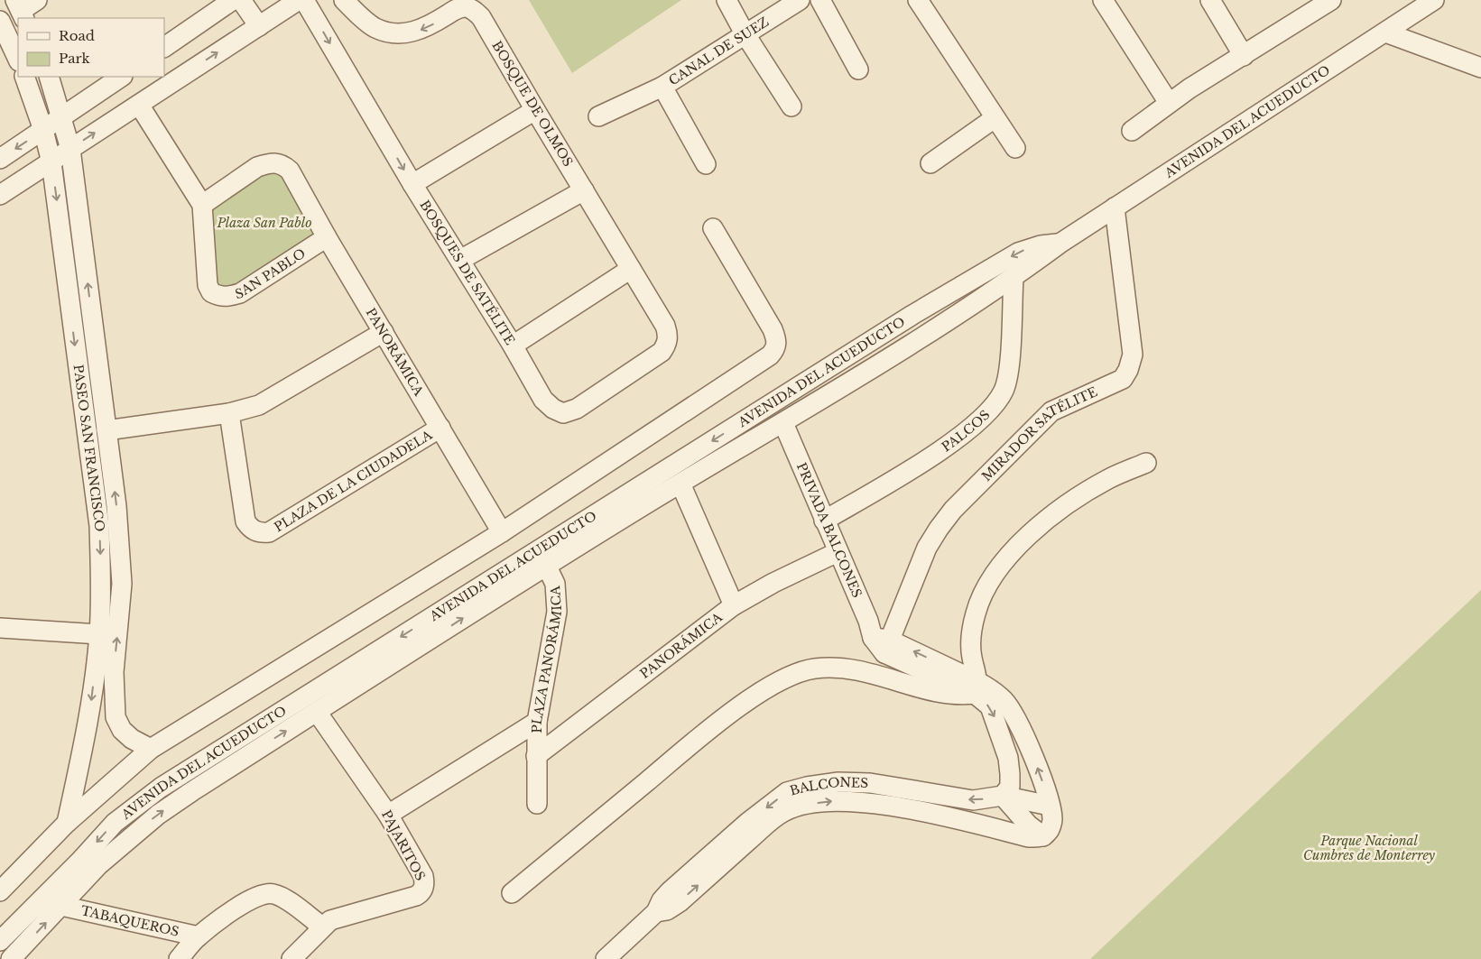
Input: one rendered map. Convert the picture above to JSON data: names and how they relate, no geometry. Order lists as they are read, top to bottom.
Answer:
{
  "streets": {
    "street": [
      "CANAL DE SUEZ",
      "BOSQUE DE OLMOS",
      "AVENIDA DEL ACUEDUCTO",
      "SAN PABLO",
      "BOSQUES DE SATÉLITE",
      "PANORÁMICA",
      "PALCOS",
      "MIRADOR SATÉLITE",
      "PASEO SAN FRANCISCO",
      "PLAZA DE LA CIUDADELA",
      "PRIVADA BALCONES",
      "PLAZA PANORÁMICA",
      "BALCONES",
      "PAJARITOS",
      "TABAQUEROS"
    ]
  },
  "crossings": [
    ["BOSQUE DE OLMOS", "BOSQUES DE SATÉLITE"],
    ["AVENIDA DEL ACUEDUCTO", "PALCOS"],
    ["AVENIDA DEL ACUEDUCTO", "MIRADOR SATÉLITE"],
    ["AVENIDA DEL ACUEDUCTO", "PRIVADA BALCONES"],
    ["AVENIDA DEL ACUEDUCTO", "PLAZA PANORÁMICA"],
    ["AVENIDA DEL ACUEDUCTO", "PAJARITOS"],
    ["AVENIDA DEL ACUEDUCTO", "TABAQUEROS"],
    ["SAN PABLO", "PANORÁMICA"],
    ["PANORÁMICA", "PLAZA DE LA CIUDADELA"],
    ["PANORÁMICA", "PRIVADA BALCONES"],
    ["PANORÁMICA", "PLAZA PANORÁMICA"],
    ["PALCOS", "PRIVADA BALCONES"],
    ["MIRADOR SATÉLITE", "PRIVADA BALCONES"],
    ["PAJARITOS", "TABAQUEROS"]
  ],
  "one_way": ["BOSQUE DE OLMOS"],
  "parks": ["Plaza San Pablo", "Parque Nacional Cumbres de Monterrey"],
  "legend": ["Road", "Park"]
}
